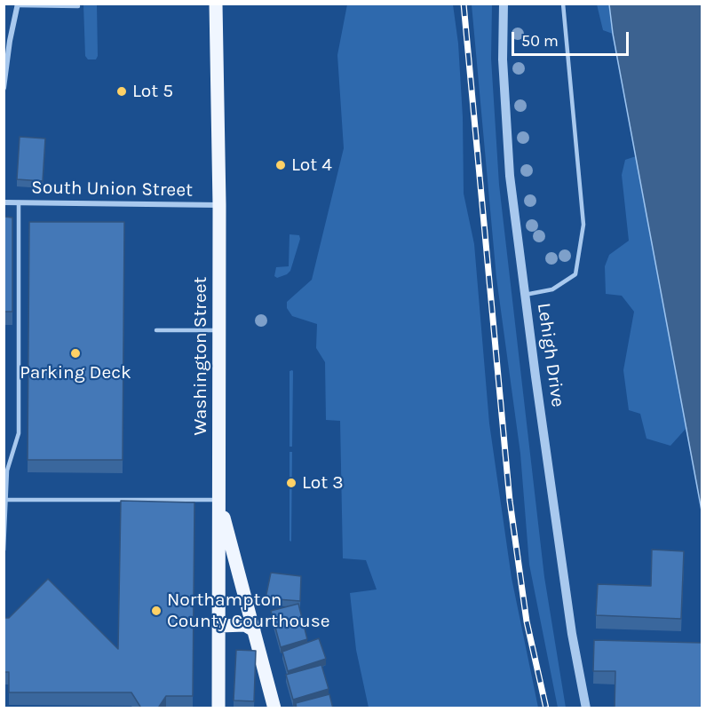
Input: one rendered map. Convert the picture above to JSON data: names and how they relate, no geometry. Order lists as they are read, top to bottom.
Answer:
{
  "streets": {
    "main road": ["Washington Street"],
    "street": ["South Union Street", "Lehigh Drive"]
  },
  "crossings": [
    ["South Union Street", "Washington Street"]
  ],
  "places": [
    "Lot 5",
    "Lot 4",
    "Parking Deck",
    "Lot 3",
    "Northampton County Courthouse"
  ],
  "scale_bar": "50 m"
}
